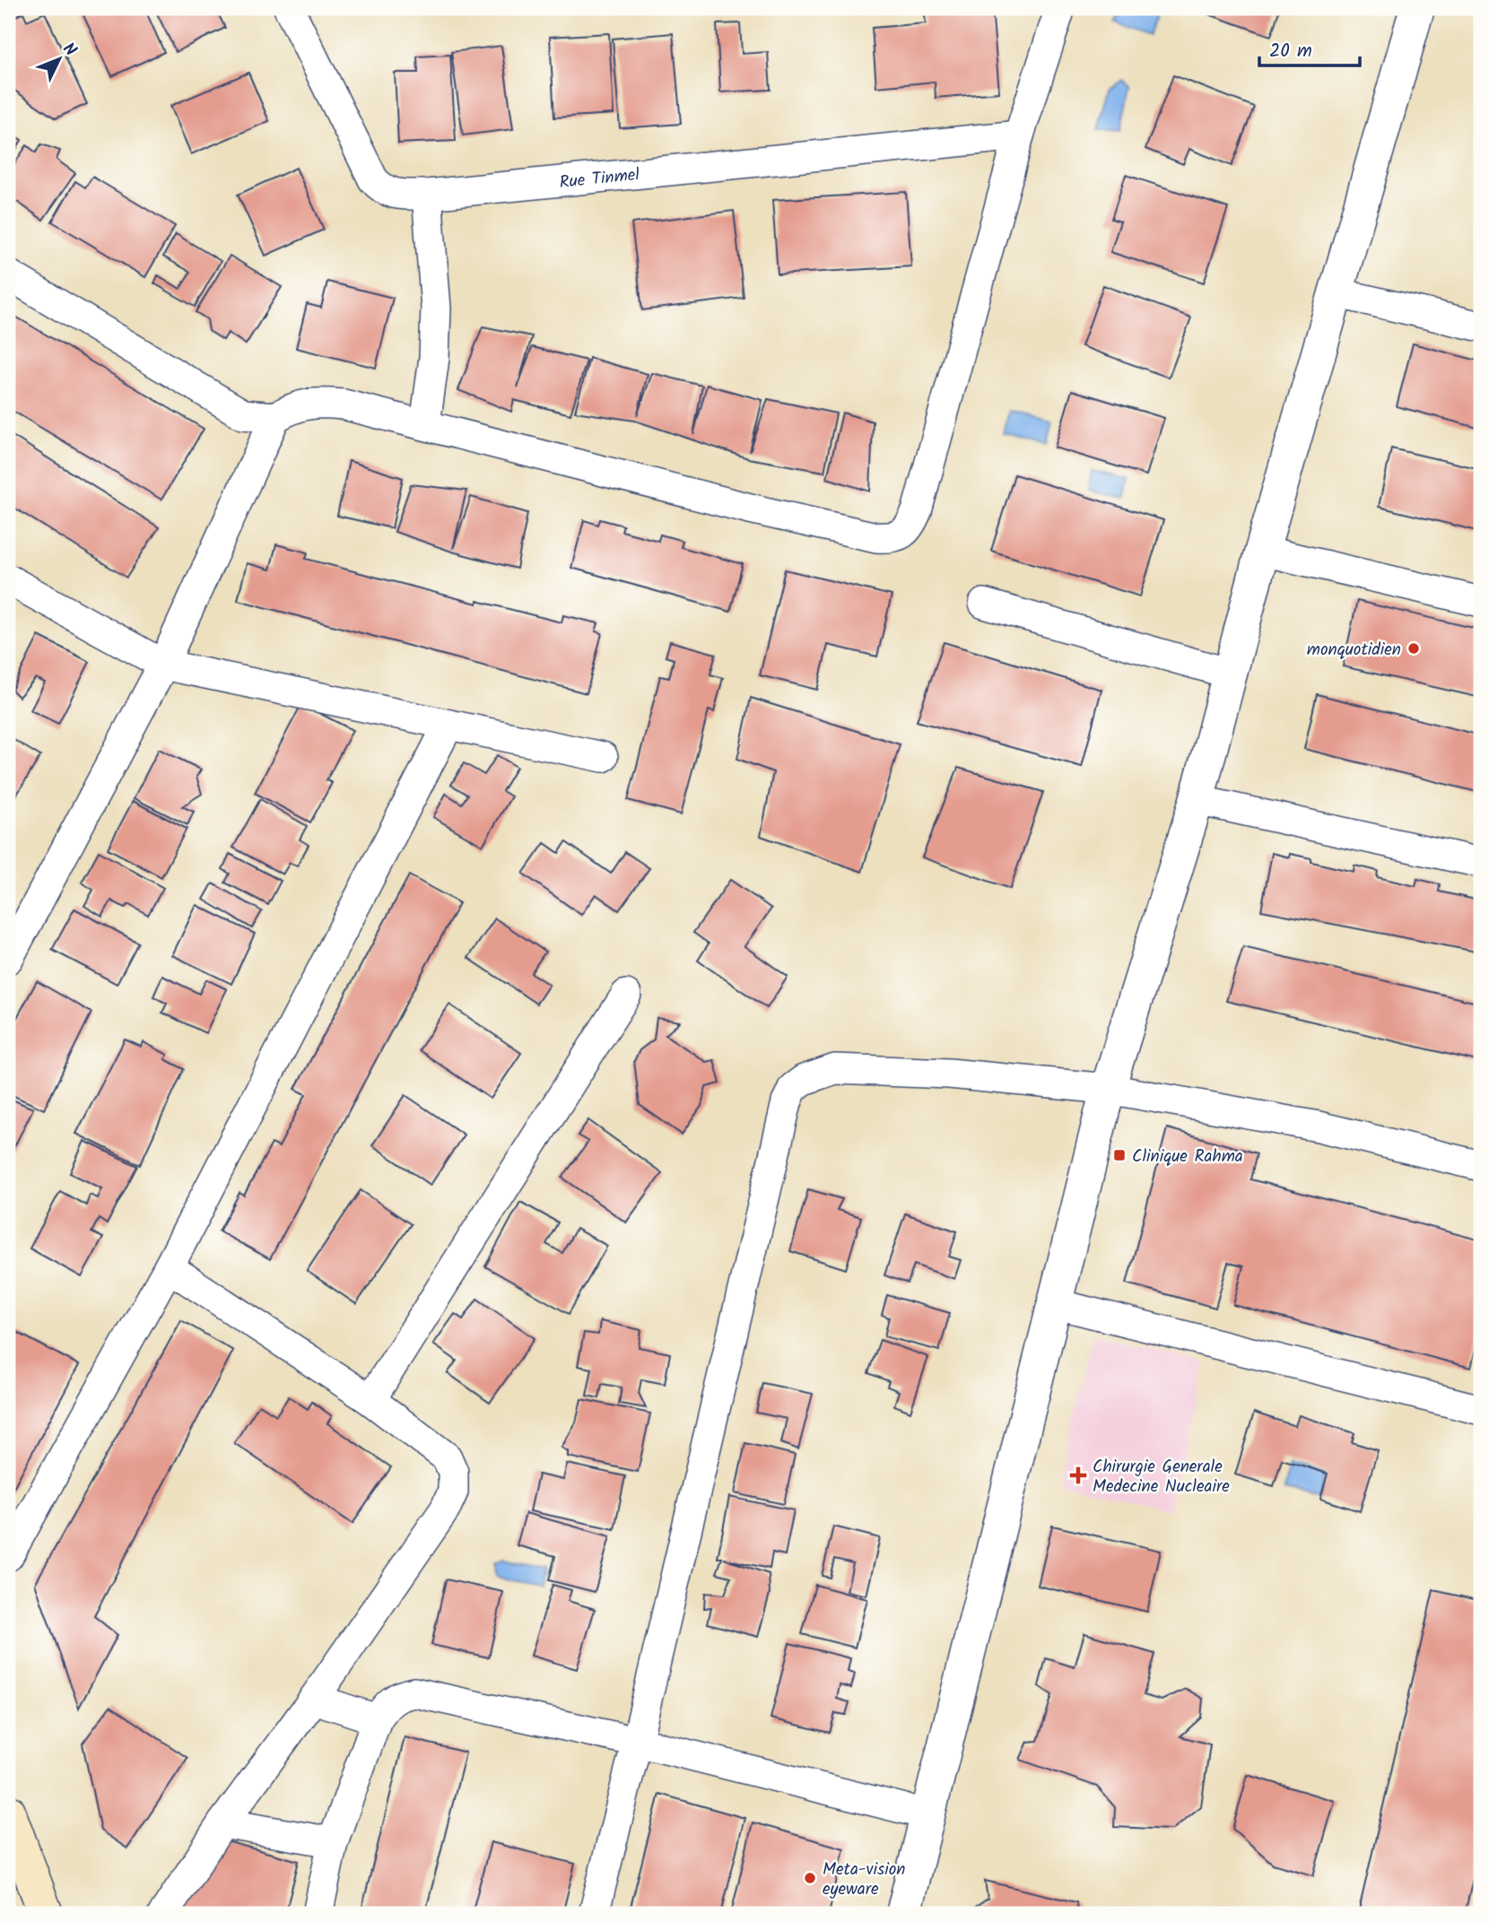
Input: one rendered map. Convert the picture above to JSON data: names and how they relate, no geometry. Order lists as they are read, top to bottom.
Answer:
{
  "streets": {
    "street": ["Rue Tinmel"]
  },
  "places": {
    "other": ["monquotidien", "Meta-vision eyeware"],
    "transit": ["Clinique Rahma"],
    "health": ["Chirurgie Generale Medecine Nucleaire"]
  },
  "scale_bar": "20 m",
  "north": "top right"
}
